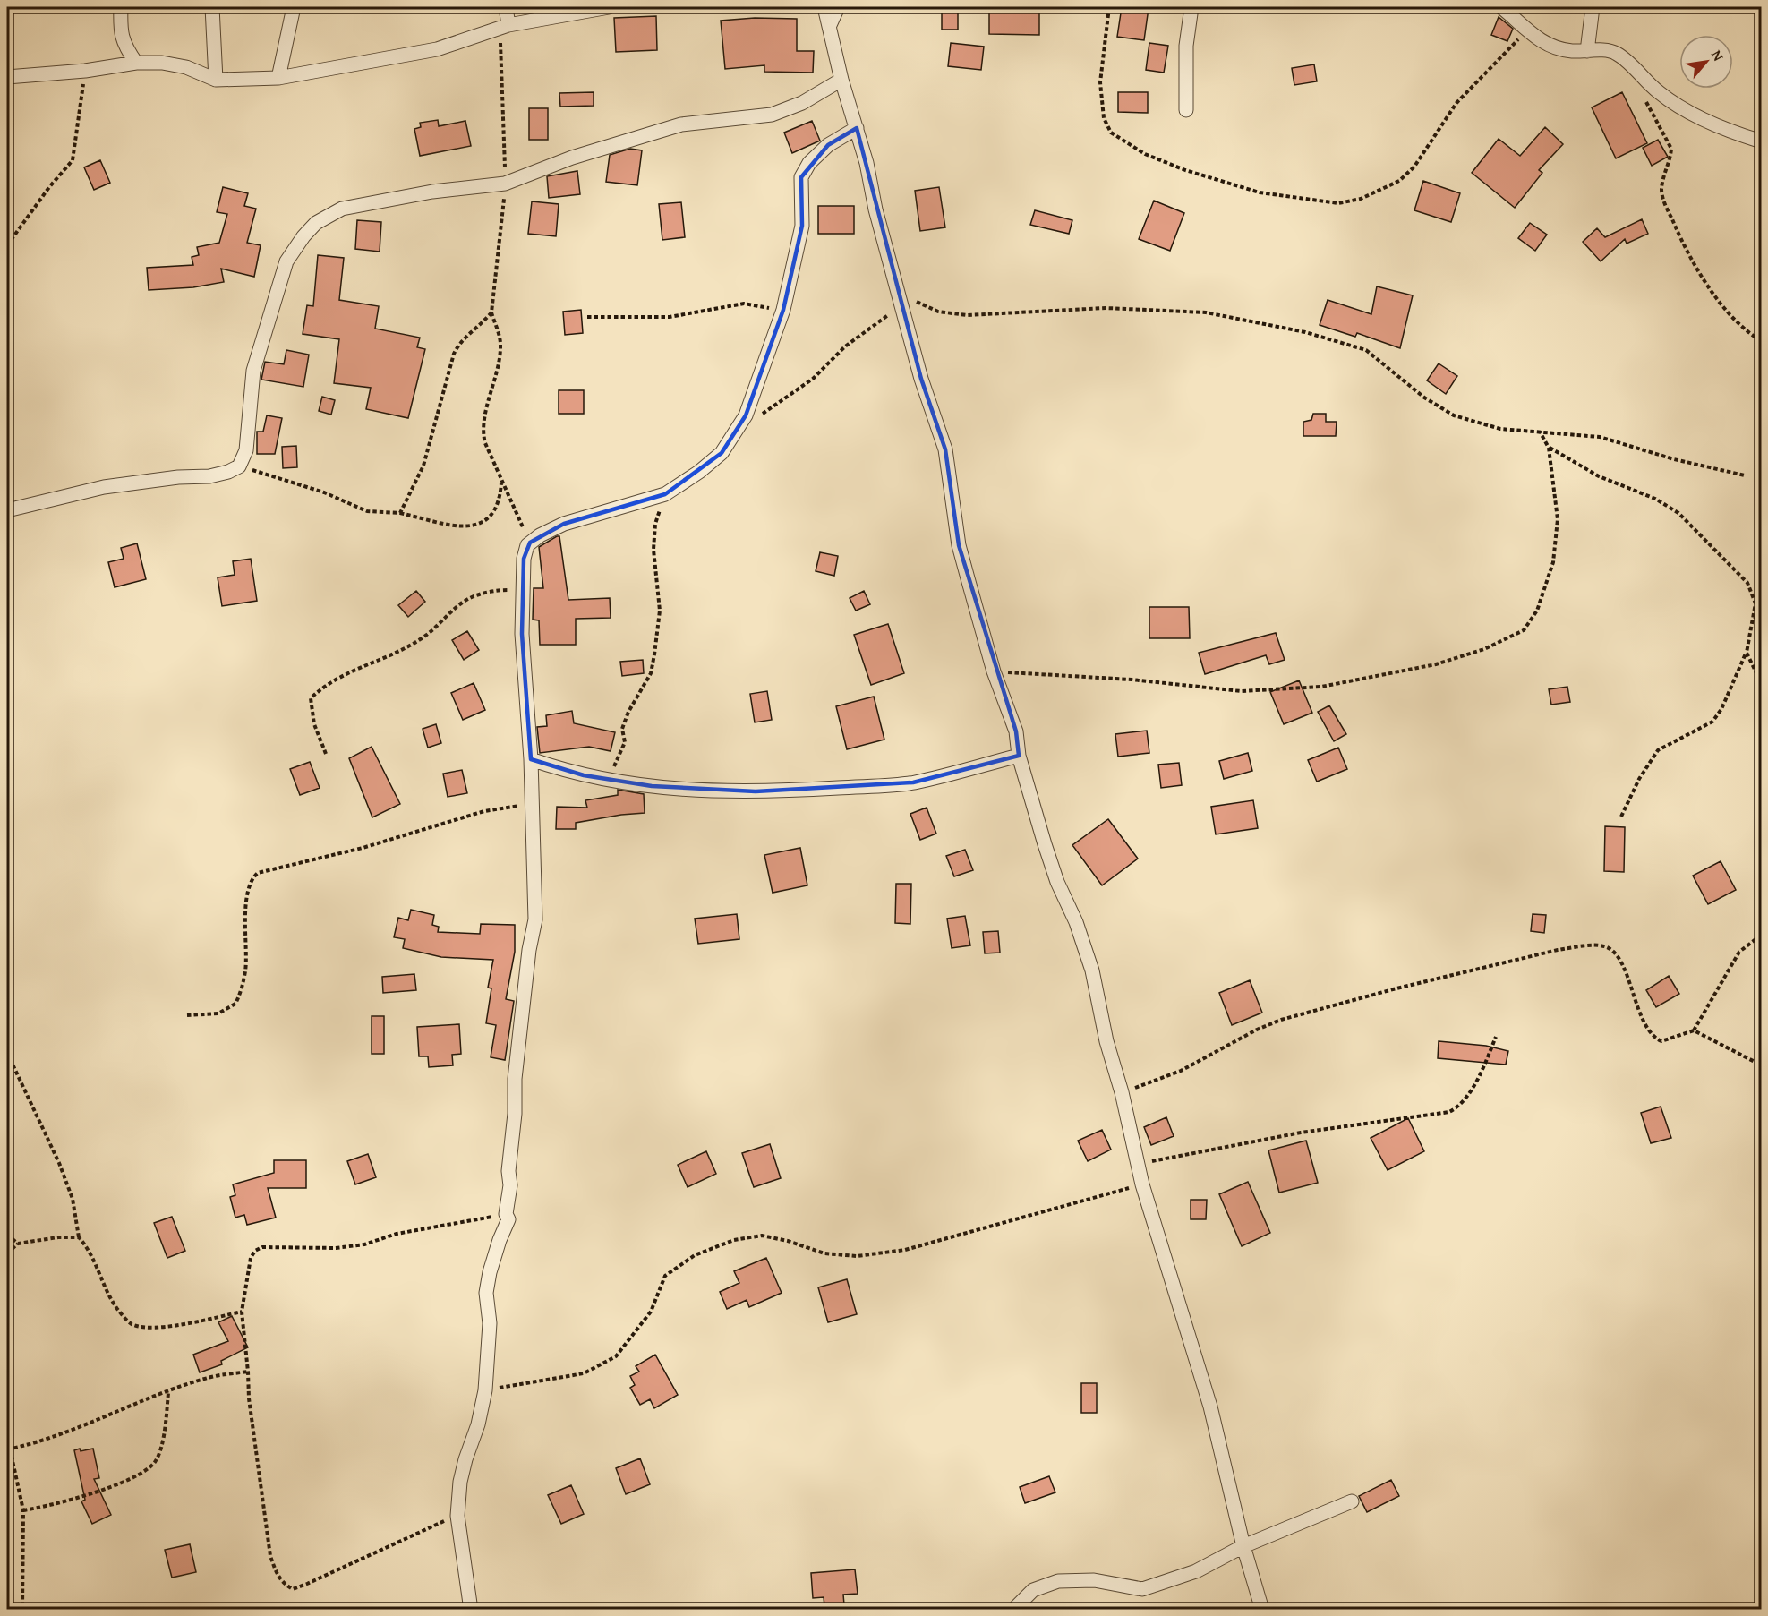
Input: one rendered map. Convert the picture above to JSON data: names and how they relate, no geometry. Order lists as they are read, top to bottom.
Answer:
{
  "north": "top right"
}
